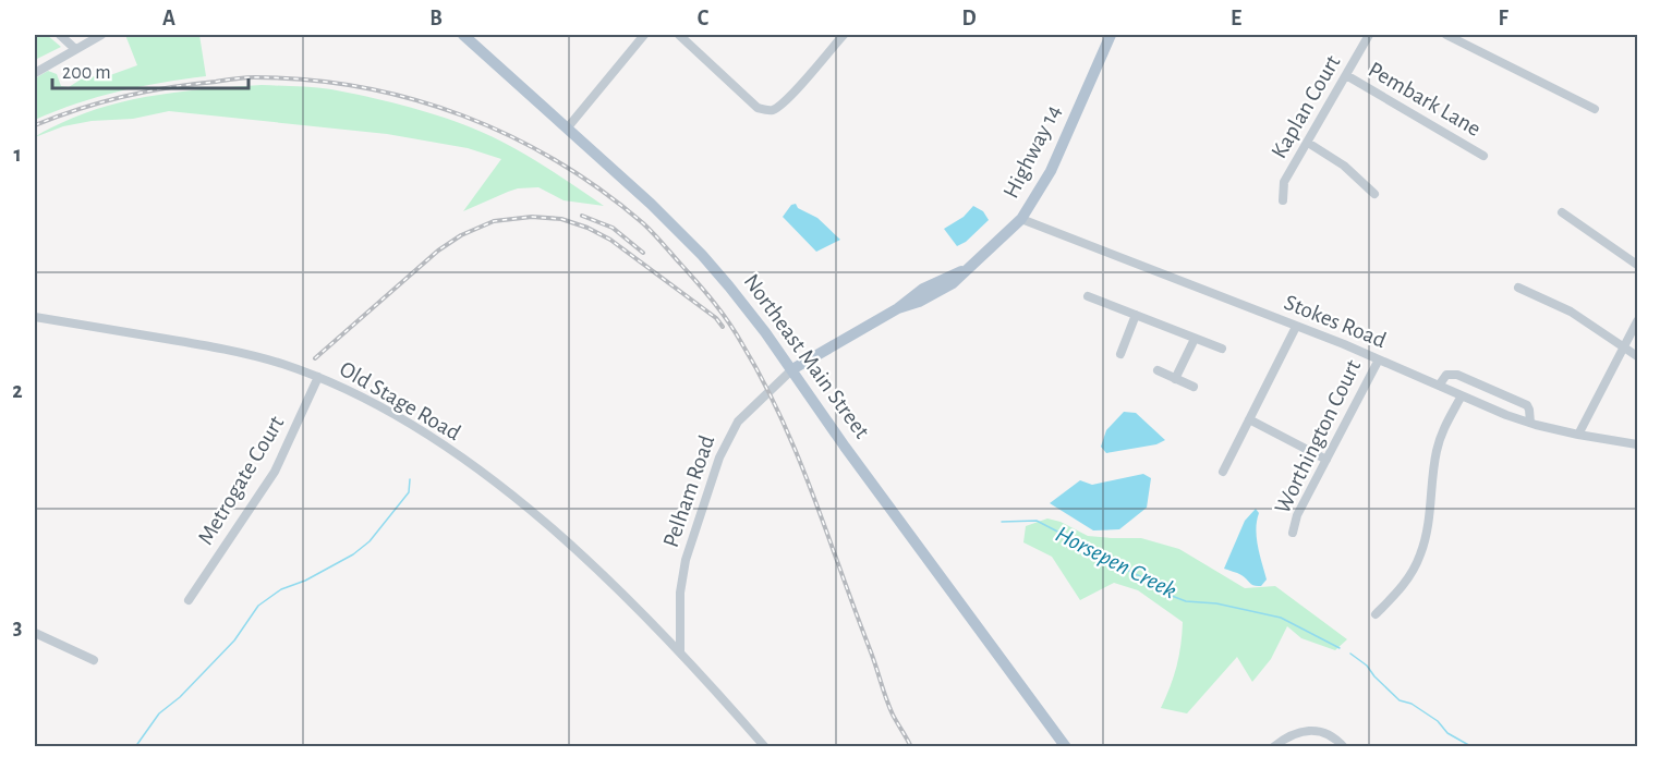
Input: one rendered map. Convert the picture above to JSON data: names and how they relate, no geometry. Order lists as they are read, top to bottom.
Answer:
{
  "streets": {
    "main road": ["Highway 14", "Northeast Main Street"],
    "street": [
      "Pembark Lane",
      "Kaplan Court",
      "Stokes Road",
      "Old Stage Road",
      "Worthington Court",
      "Metrogate Court",
      "Pelham Road"
    ]
  },
  "crossings": [
    ["Pembark Lane", "Kaplan Court"],
    ["Highway 14", "Stokes Road"],
    ["Highway 14", "Northeast Main Street"],
    ["Highway 14", "Pelham Road"],
    ["Stokes Road", "Worthington Court"],
    ["Northeast Main Street", "Pelham Road"],
    ["Old Stage Road", "Metrogate Court"],
    ["Old Stage Road", "Pelham Road"]
  ],
  "water": ["Horsepen Creek"],
  "scale_bar": "200 m",
  "grid": {
    "columns": [
      "A",
      "B",
      "C",
      "D",
      "E",
      "F"
    ],
    "rows": ["1", "2", "3"]
  }
}
